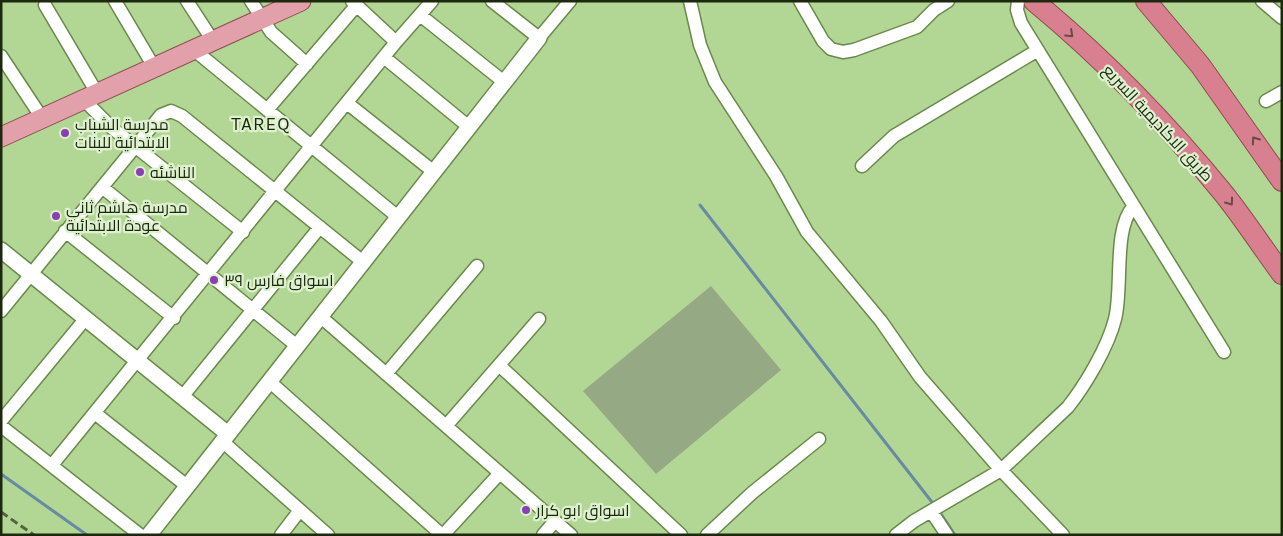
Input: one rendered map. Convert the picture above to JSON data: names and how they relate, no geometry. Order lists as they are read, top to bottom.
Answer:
{
  "streets": {
    "highway": ["طريق الاكاديمية السريع"]
  },
  "districts": ["TAREQ"],
  "places": [
    "مدرسة الشباب الابتدائية للبنات",
    "الناشئه",
    "مدرسة هاشم ثاني عودة الابتدائية",
    "اسواق فارس ٣٩",
    "اسواق ابو كرار"
  ]
}
